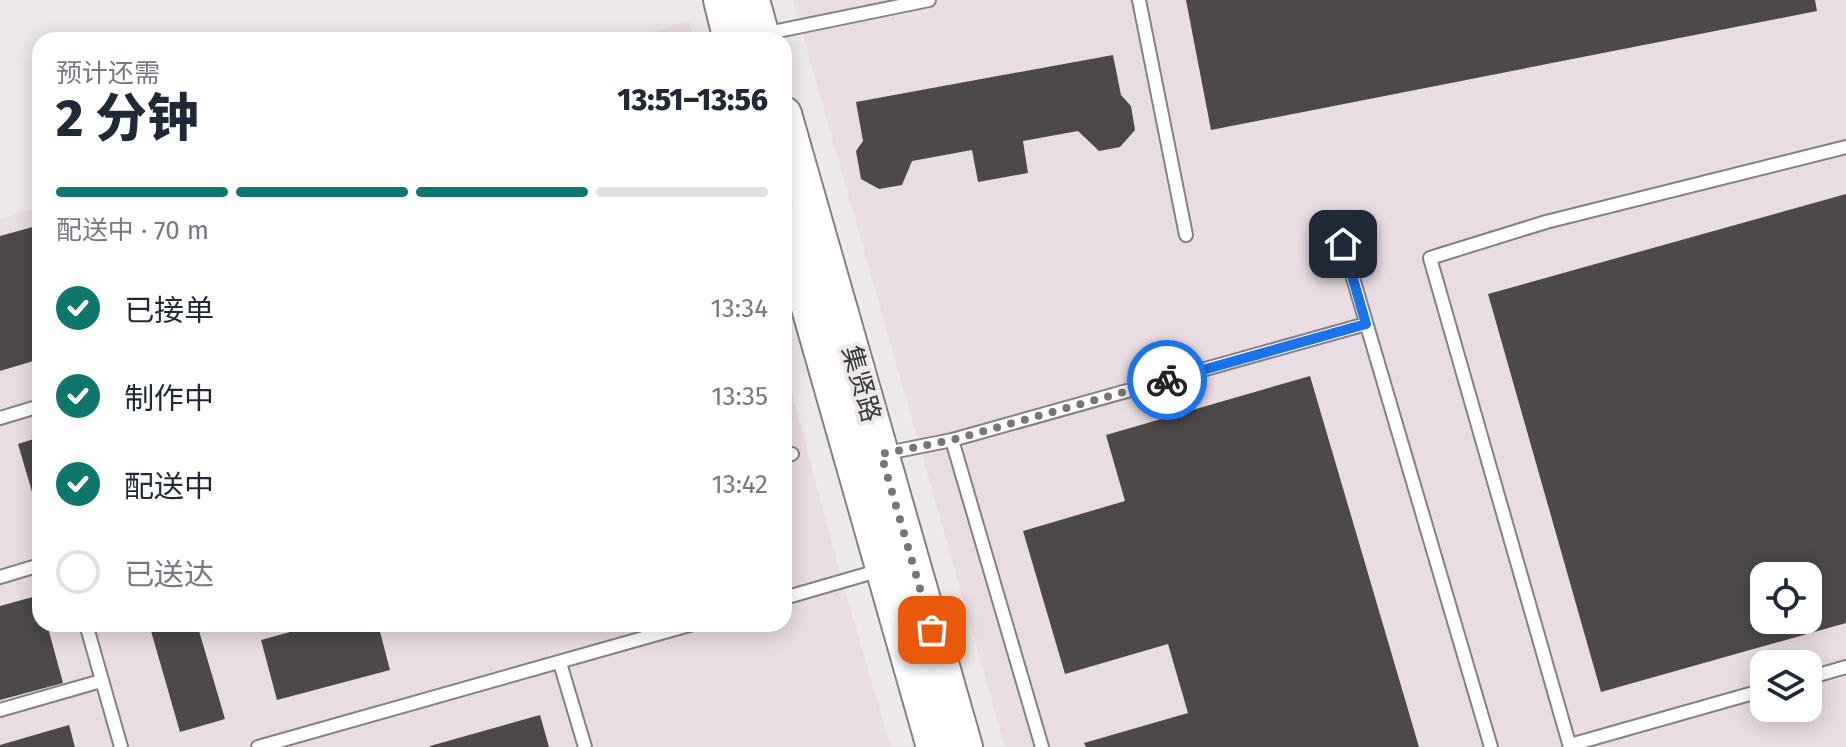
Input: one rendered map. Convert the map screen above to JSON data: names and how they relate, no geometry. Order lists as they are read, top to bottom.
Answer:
{
  "streets": {
    "street": ["集贤路"]
  },
  "page": {
    "heading": ["2 分钟", "预计还需", "13:51–13:56"],
    "bar": "配送中 · 70 m",
    "list": [
      ["已接单", "13:34"],
      ["制作中", "13:35"],
      ["配送中", "13:42"],
      "已送达"
    ]
  }
}
